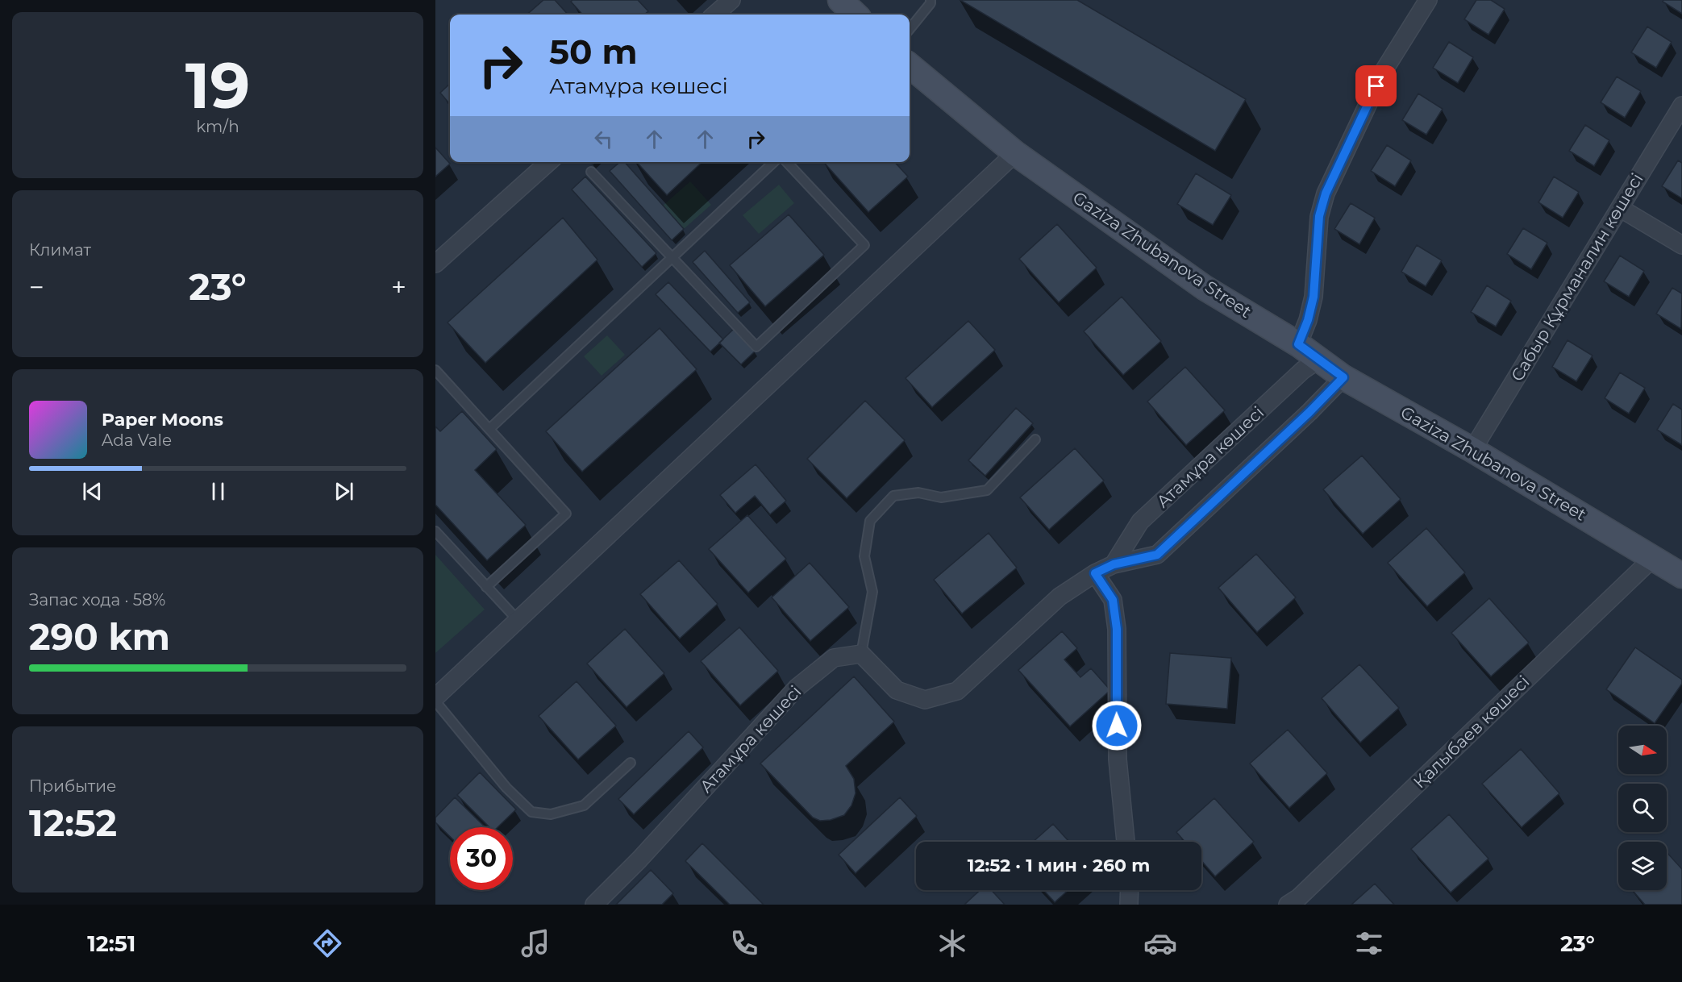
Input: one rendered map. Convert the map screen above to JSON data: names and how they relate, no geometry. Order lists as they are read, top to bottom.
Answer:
{
  "streets": {
    "street": [
      "Gaziza Zhubanova Street",
      "Сабыр Құрманалин көшесі",
      "Атамұра көшесі",
      "Қалыбаев көшесі"
    ]
  },
  "crossings": [
    ["Gaziza Zhubanova Street", "Сабыр Құрманалин көшесі"],
    ["Gaziza Zhubanova Street", "Атамұра көшесі"],
    ["Gaziza Zhubanova Street", "Қалыбаев көшесі"]
  ],
  "north": "right",
  "page": {
    "tile": [
      ["19", "km/h"],
      "Климат",
      ["Запас хода · 58%", "290 km"],
      ["Прибытие", "12:52"]
    ],
    "turn": ["50 m", "Атамұра көшесі"],
    "heat": ["−", "23°", "+"],
    "song": ["Paper Moons", "Ada Vale"],
    "limit": "30",
    "trip": "12:52 · 1 мин · 260 m",
    "tabs": ["12:51", "23°"]
  }
}
